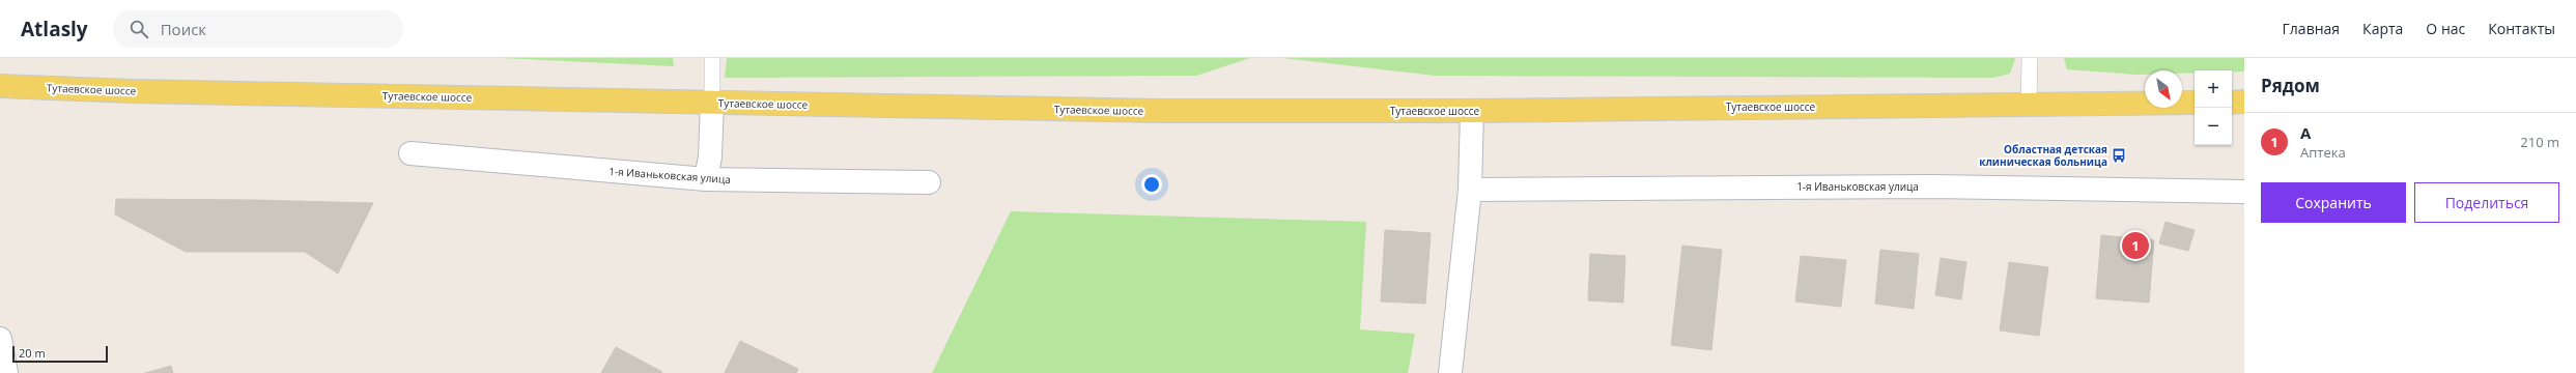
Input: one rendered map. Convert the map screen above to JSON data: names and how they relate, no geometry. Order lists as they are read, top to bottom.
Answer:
{
  "streets": {
    "main road": ["Тутаевское шоссе"],
    "street": ["1-я Иваньковская улица"]
  },
  "places": {
    "bus stop": ["Областная детская клиническая больница"]
  },
  "scale_bar": "20 m",
  "north": "bottom right",
  "page": {
    "header": "Atlasly",
    "search": "Поиск",
    "nav": [
      "Главная",
      "Карта",
      "О нас",
      "Контакты"
    ],
    "heading": "Рядом",
    "map_buttons": ["+", "−"],
    "list": [
      {
        "mark": "1",
        "name": "А",
        "note": "Аптека",
        "value": "210 m"
      }
    ],
    "buttons": ["Сохранить", "Поделиться"],
    "pins": "1",
    "scale": "20 m"
  }
}
